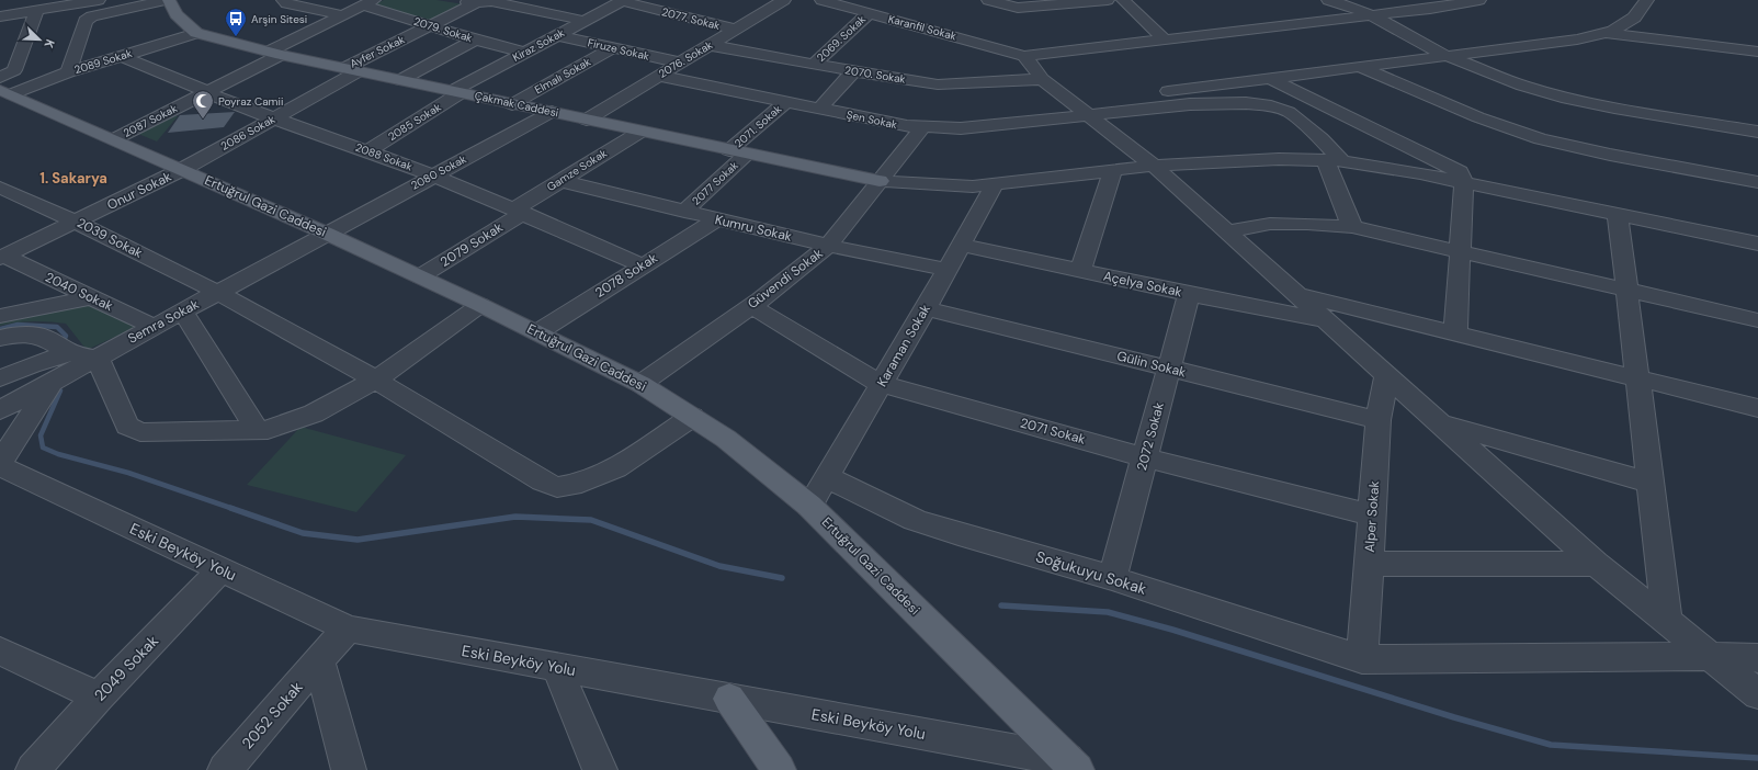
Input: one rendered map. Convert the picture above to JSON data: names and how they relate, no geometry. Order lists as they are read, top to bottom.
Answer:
{
  "streets": {
    "main road": ["Çakmak Caddesi", "Ertuğrul Gazi Caddesi"],
    "street": [
      "2077. Sokak",
      "Karanfil Sokak",
      "2079. Sokak",
      "2069. Sokak",
      "Kiraz Sokak",
      "Firuze Sokak",
      "Ayfer Sokak",
      "2076. Sokak",
      "2089 Sokak",
      "2070. Sokak",
      "Elmalı Sokak",
      "Şen Sokak",
      "2087 Sokak",
      "2085 Sokak",
      "2071. Sokak",
      "2086 Sokak",
      "2088 Sokak",
      "Gamze Sokak",
      "2080 Sokak",
      "2077 Sokak",
      "Onur Sokak",
      "Kumru Sokak",
      "2039 Sokak",
      "2079 Sokak",
      "2078 Sokak",
      "Güvendi Sokak",
      "Açelya Sokak",
      "2040 Sokak",
      "Semra Sokak",
      "Karaman Sokak",
      "Gülin Sokak",
      "2071 Sokak",
      "2072 Sokak",
      "Alper Sokak",
      "Eski Beyköy Yolu",
      "Soğukuyu Sokak",
      "2049 Sokak",
      "2052 Sokak"
    ]
  },
  "crossings": [
    ["2077. Sokak", "Kiraz Sokak"],
    ["2077. Sokak", "2076. Sokak"],
    ["Karanfil Sokak", "2069. Sokak"],
    ["2079. Sokak", "Kiraz Sokak"],
    ["2079. Sokak", "Ayfer Sokak"],
    ["2079. Sokak", "2087 Sokak"],
    ["2069. Sokak", "2070. Sokak"],
    ["Kiraz Sokak", "Firuze Sokak"],
    ["Kiraz Sokak", "Çakmak Caddesi"],
    ["Kiraz Sokak", "2085 Sokak"],
    ["Firuze Sokak", "2076. Sokak"],
    ["Firuze Sokak", "Elmalı Sokak"],
    ["Ayfer Sokak", "Çakmak Caddesi"],
    ["Ayfer Sokak", "2086 Sokak"],
    ["2076. Sokak", "2070. Sokak"],
    ["2076. Sokak", "Çakmak Caddesi"],
    ["2076. Sokak", "Şen Sokak"],
    ["2089 Sokak", "Çakmak Caddesi"],
    ["2089 Sokak", "2088 Sokak"],
    ["2089 Sokak", "Ertuğrul Gazi Caddesi"],
    ["Elmalı Sokak", "Çakmak Caddesi"],
    ["Çakmak Caddesi", "2087 Sokak"],
    ["Çakmak Caddesi", "2085 Sokak"],
    ["Çakmak Caddesi", "2071. Sokak"],
    ["Çakmak Caddesi", "2086 Sokak"],
    ["Çakmak Caddesi", "Gamze Sokak"],
    ["Çakmak Caddesi", "2080 Sokak"],
    ["Çakmak Caddesi", "2077 Sokak"],
    ["Çakmak Caddesi", "Güvendi Sokak"],
    ["Şen Sokak", "2071. Sokak"],
    ["Şen Sokak", "Güvendi Sokak"],
    ["2087 Sokak", "2088 Sokak"],
    ["2087 Sokak", "Ertuğrul Gazi Caddesi"],
    ["2085 Sokak", "2088 Sokak"],
    ["2071. Sokak", "2077 Sokak"],
    ["2086 Sokak", "2088 Sokak"],
    ["2086 Sokak", "Onur Sokak"],
    ["2086 Sokak", "Ertuğrul Gazi Caddesi"],
    ["2088 Sokak", "Gamze Sokak"],
    ["2088 Sokak", "2080 Sokak"],
    ["2088 Sokak", "2079 Sokak"],
    ["2088 Sokak", "2078 Sokak"],
    ["Gamze Sokak", "Kumru Sokak"],
    ["Gamze Sokak", "2079 Sokak"],
    ["2080 Sokak", "Ertuğrul Gazi Caddesi"],
    ["2080 Sokak", "Semra Sokak"],
    ["2077 Sokak", "Kumru Sokak"],
    ["Onur Sokak", "Ertuğrul Gazi Caddesi"],
    ["Onur Sokak", "2039 Sokak"],
    ["Onur Sokak", "2040 Sokak"],
    ["Ertuğrul Gazi Caddesi", "2039 Sokak"],
    ["Ertuğrul Gazi Caddesi", "2079 Sokak"],
    ["Ertuğrul Gazi Caddesi", "2078 Sokak"],
    ["Ertuğrul Gazi Caddesi", "Güvendi Sokak"],
    ["Ertuğrul Gazi Caddesi", "Semra Sokak"],
    ["Ertuğrul Gazi Caddesi", "Karaman Sokak"],
    ["Ertuğrul Gazi Caddesi", "Eski Beyköy Yolu"],
    ["Kumru Sokak", "2078 Sokak"],
    ["Kumru Sokak", "Güvendi Sokak"],
    ["Kumru Sokak", "Karaman Sokak"],
    ["2039 Sokak", "Semra Sokak"],
    ["Güvendi Sokak", "2071 Sokak"],
    ["Açelya Sokak", "Karaman Sokak"],
    ["Açelya Sokak", "2072 Sokak"],
    ["2040 Sokak", "Semra Sokak"],
    ["Karaman Sokak", "Gülin Sokak"],
    ["Karaman Sokak", "2071 Sokak"],
    ["Karaman Sokak", "Soğukuyu Sokak"],
    ["Gülin Sokak", "2072 Sokak"],
    ["Gülin Sokak", "Alper Sokak"],
    ["2071 Sokak", "2072 Sokak"],
    ["2071 Sokak", "Alper Sokak"],
    ["2072 Sokak", "Soğukuyu Sokak"],
    ["Alper Sokak", "Soğukuyu Sokak"],
    ["Eski Beyköy Yolu", "2049 Sokak"],
    ["Eski Beyköy Yolu", "2052 Sokak"]
  ],
  "districts": ["1. Sakarya"],
  "places": {
    "bus stop": ["Arşin Sitesi"],
    "mosque": ["Poyraz Camii"]
  },
  "north": "bottom right"
}
